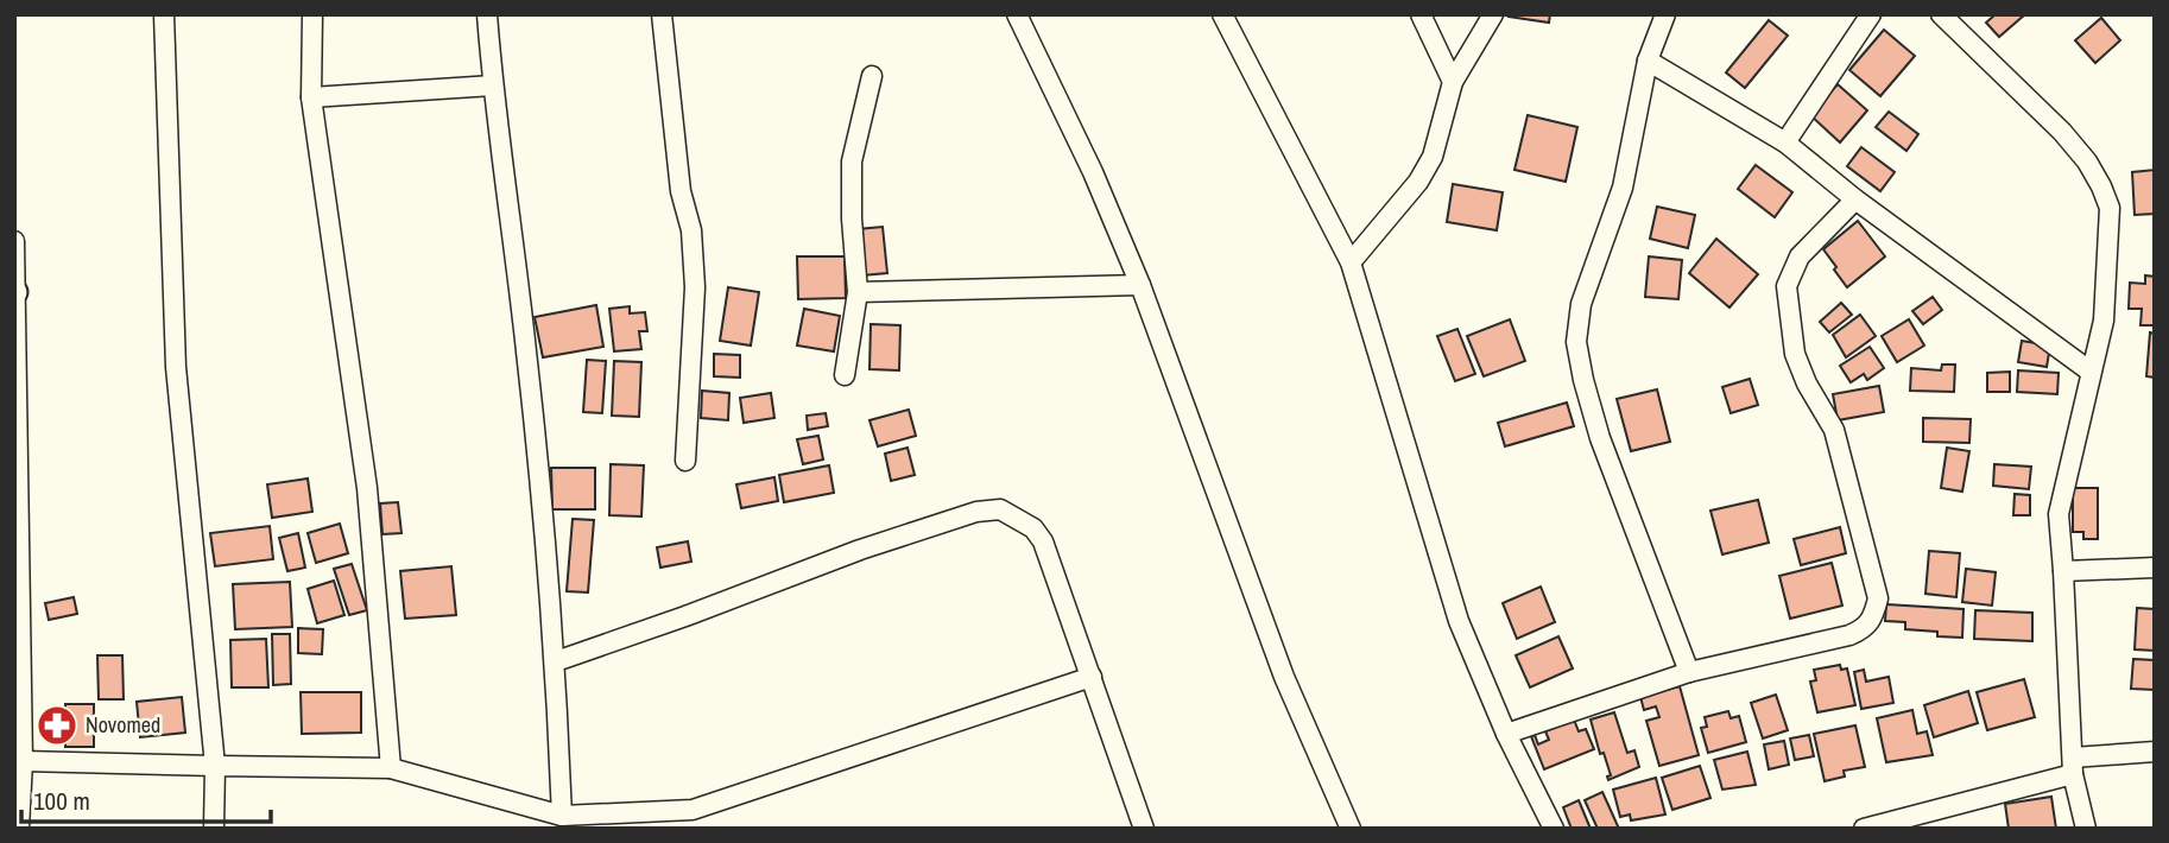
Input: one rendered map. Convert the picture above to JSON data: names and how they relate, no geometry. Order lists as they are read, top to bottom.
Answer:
{
  "places": {
    "pharmacy": ["Novomed"]
  },
  "scale_bar": "100 m"
}
